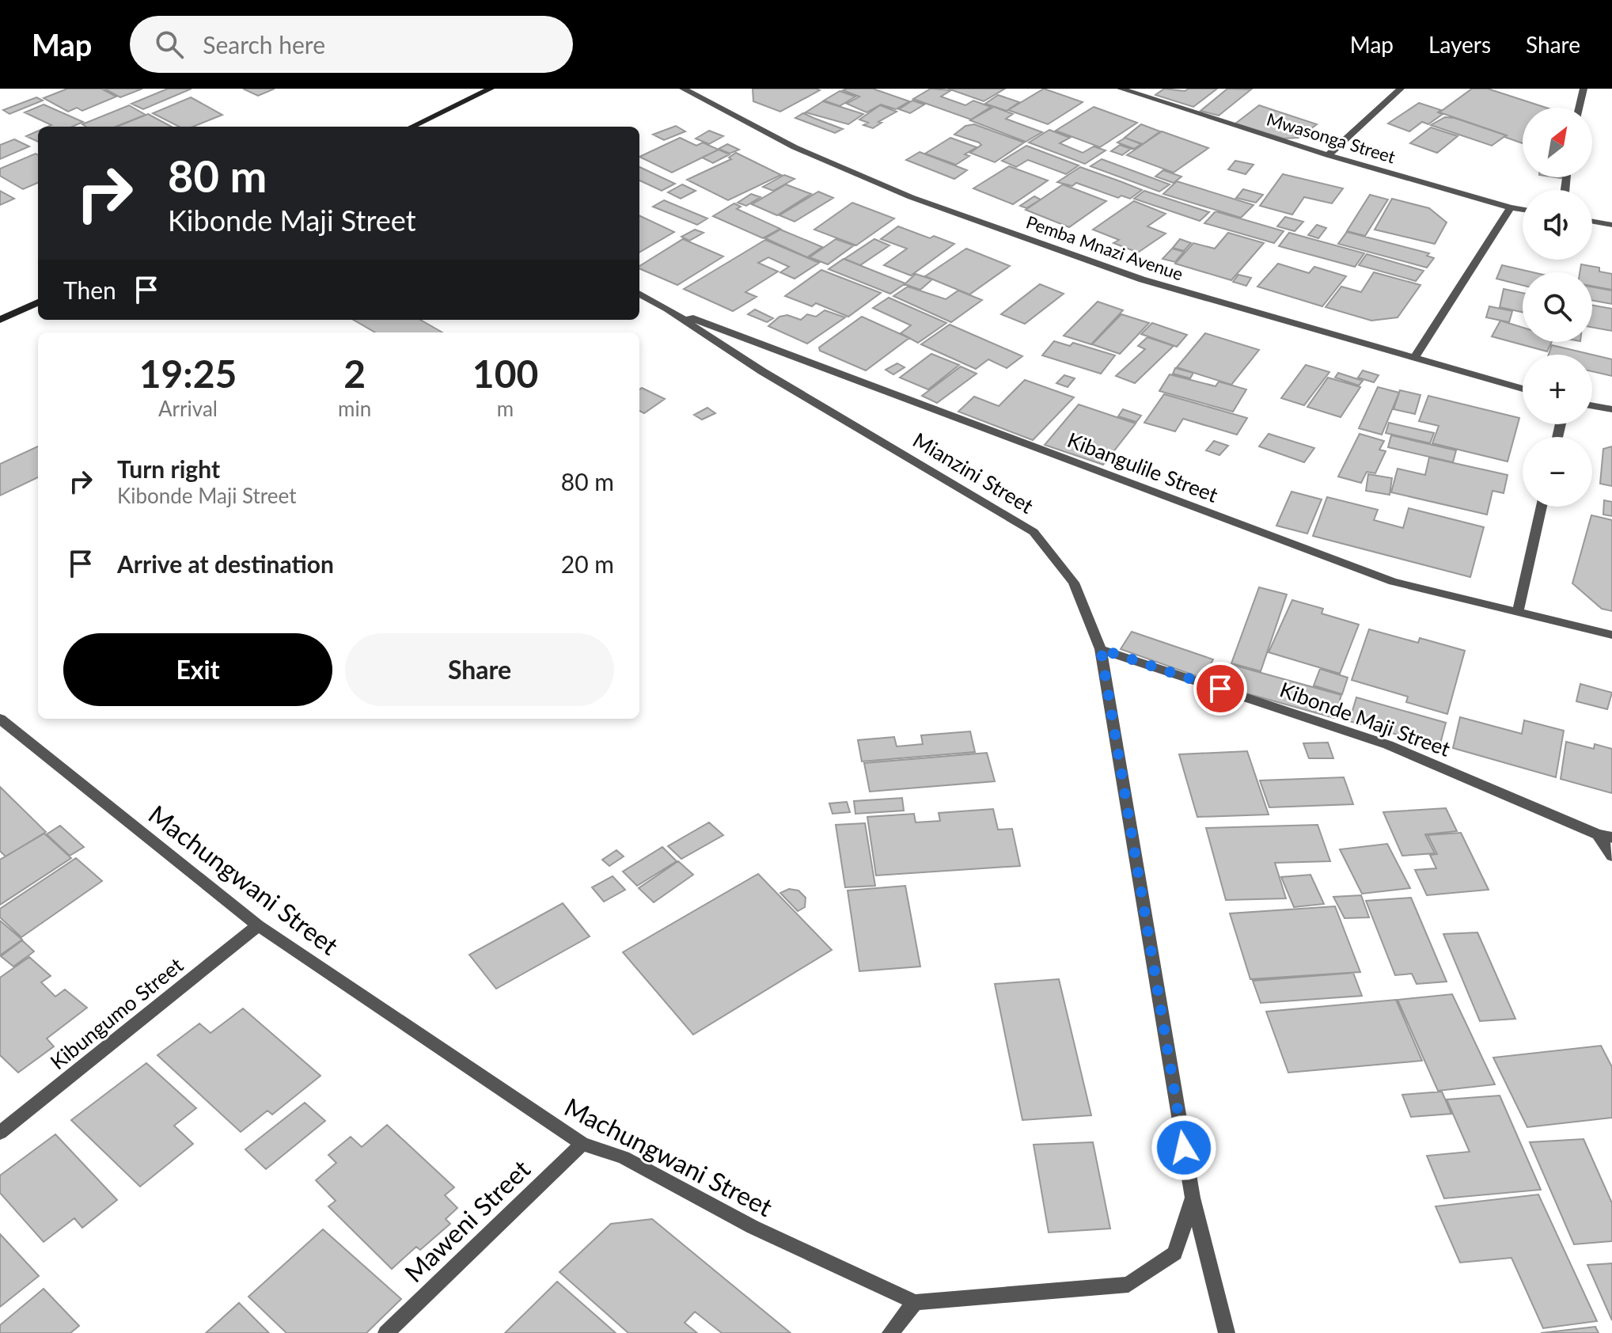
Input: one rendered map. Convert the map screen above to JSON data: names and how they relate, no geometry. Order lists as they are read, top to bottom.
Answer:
{
  "streets": {
    "street": [
      "Mwasonga Street",
      "Pemba Mnazi Avenue",
      "Kibangulile Street",
      "Mianzini Street",
      "Kibonde Maji Street",
      "Machungwani Street",
      "Kibungumo Street",
      "Maweni Street"
    ]
  },
  "crossings": [
    ["Kibangulile Street", "Mianzini Street"],
    ["Mianzini Street", "Kibonde Maji Street"],
    ["Mianzini Street", "Machungwani Street"],
    ["Machungwani Street", "Kibungumo Street"],
    ["Machungwani Street", "Maweni Street"]
  ],
  "north": "top right",
  "page": {
    "header": "Map",
    "search": "Search here",
    "nav": ["Map", "Layers", "Share"],
    "map_buttons": ["+", "−"],
    "turn": ["80 m", "Kibonde Maji Street"],
    "then": "Then",
    "eta": [
      "19:25",
      "Arrival",
      "2",
      "min",
      "100",
      "m"
    ],
    "list": [
      {
        "name": "Turn right",
        "note": "Kibonde Maji Street",
        "value": "80 m"
      },
      {
        "name": "Arrive at destination",
        "value": "20 m"
      }
    ],
    "buttons": ["Exit", "Share"]
  }
}
